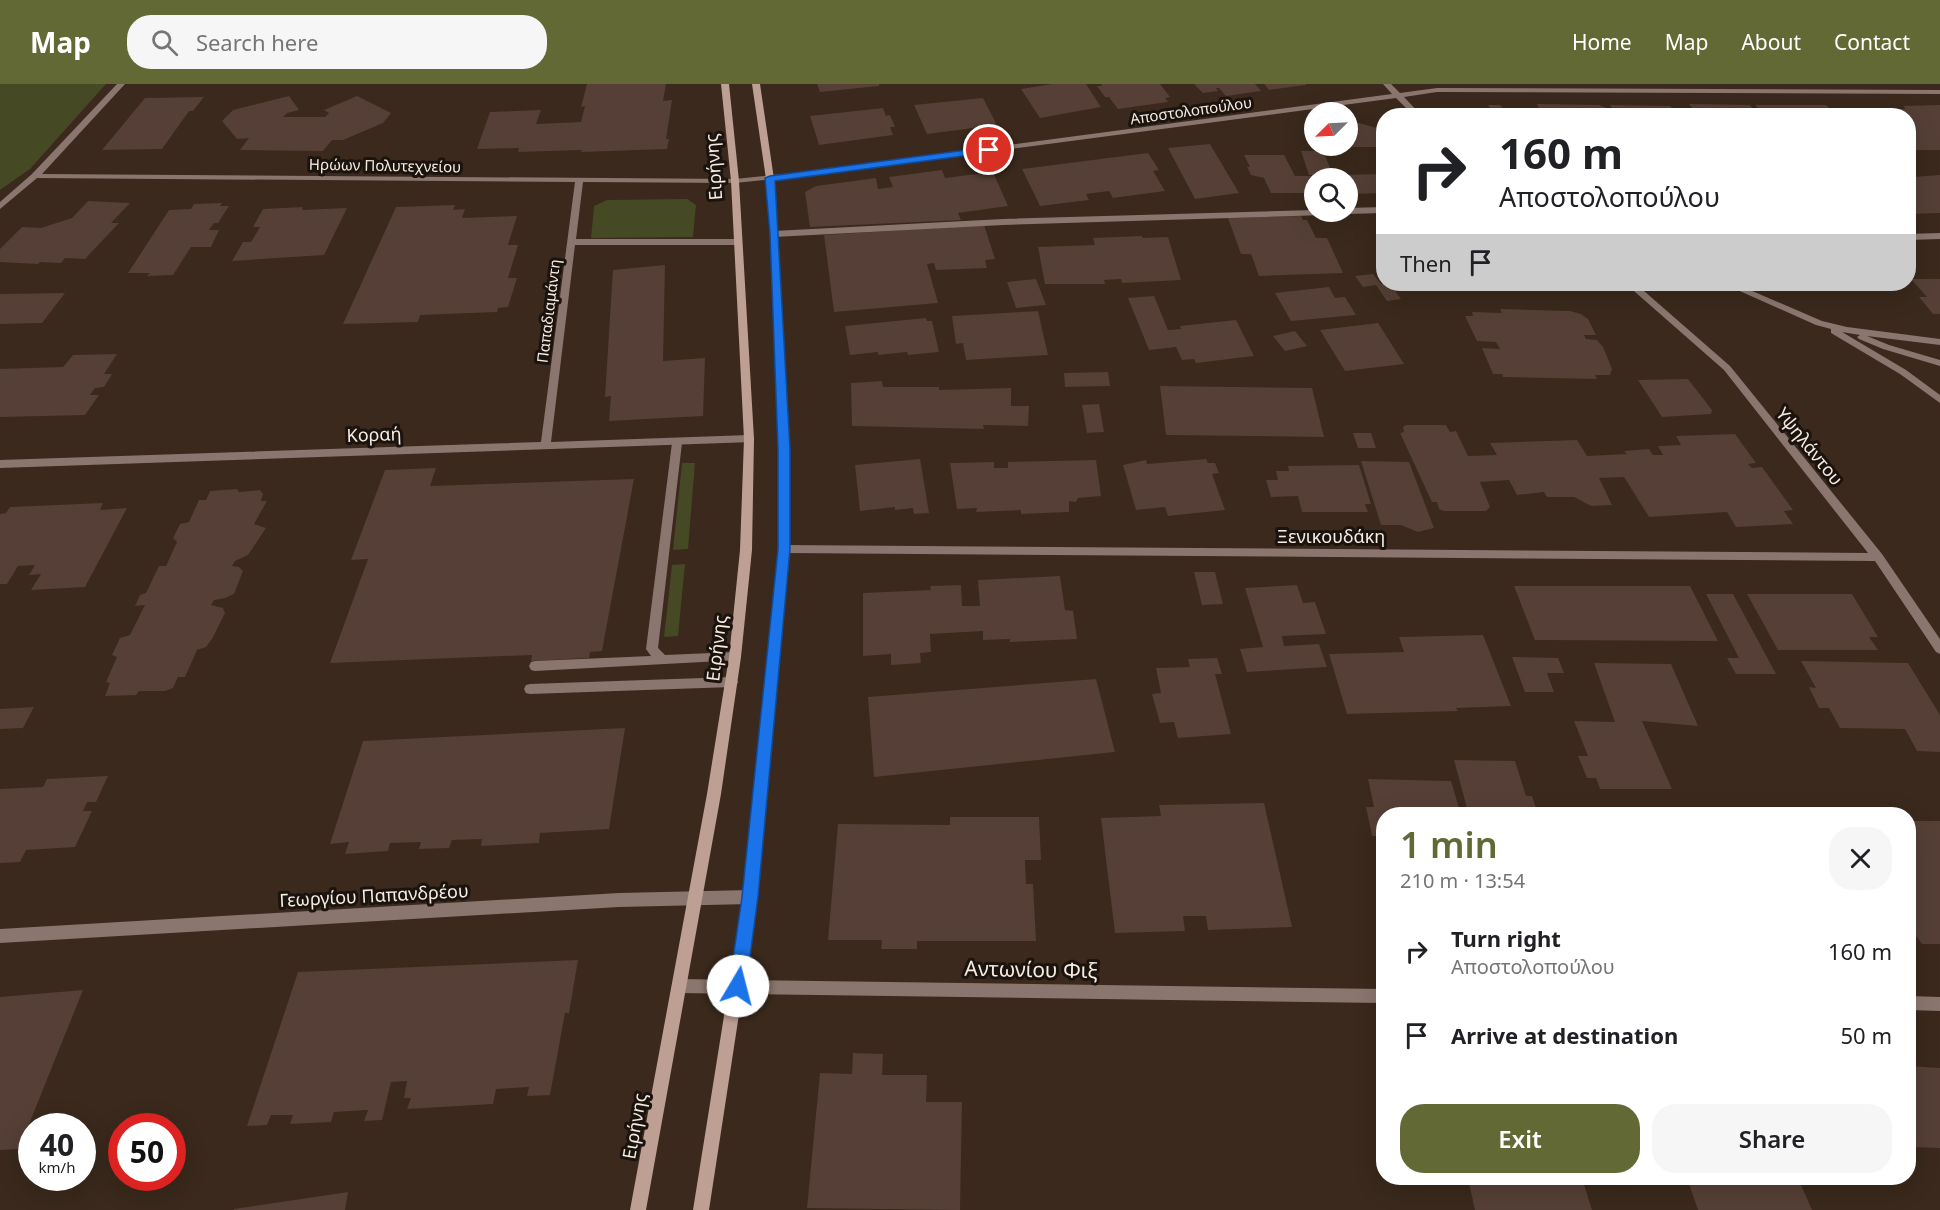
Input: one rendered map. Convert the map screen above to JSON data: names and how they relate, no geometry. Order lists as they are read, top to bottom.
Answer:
{
  "streets": {
    "main road": ["Ειρήνης"],
    "street": [
      "Αποστολοπούλου",
      "Ηρώων Πολυτεχνείου",
      "Παπαδιαμάντη",
      "Κοραή",
      "Υψηλάντου",
      "Ξενικουδάκη",
      "Γεωργίου Παπανδρέου",
      "Αντωνίου Φιξ"
    ]
  },
  "crossings": [
    ["Αποστολοπούλου", "Ηρώων Πολυτεχνείου"],
    ["Αποστολοπούλου", "Ειρήνης"],
    ["Ηρώων Πολυτεχνείου", "Ειρήνης"],
    ["Ηρώων Πολυτεχνείου", "Παπαδιαμάντη"],
    ["Ειρήνης", "Κοραή"],
    ["Ειρήνης", "Γεωργίου Παπανδρέου"],
    ["Ειρήνης", "Αντωνίου Φιξ"],
    ["Παπαδιαμάντη", "Κοραή"],
    ["Υψηλάντου", "Ξενικουδάκη"]
  ],
  "north": "bottom left",
  "page": {
    "header": "Map",
    "search": "Search here",
    "nav": [
      "Home",
      "Map",
      "About",
      "Contact"
    ],
    "turn": ["160 m", "Αποστολοπούλου"],
    "then": "Then",
    "heading": ["1 min", "210 m · 13:54"],
    "list": [
      {
        "name": "Turn right",
        "note": "Αποστολοπούλου",
        "value": "160 m"
      },
      {
        "name": "Arrive at destination",
        "value": "50 m"
      }
    ],
    "buttons": ["Exit", "Share"],
    "speed": "40 km/h",
    "limit": "50"
  }
}
